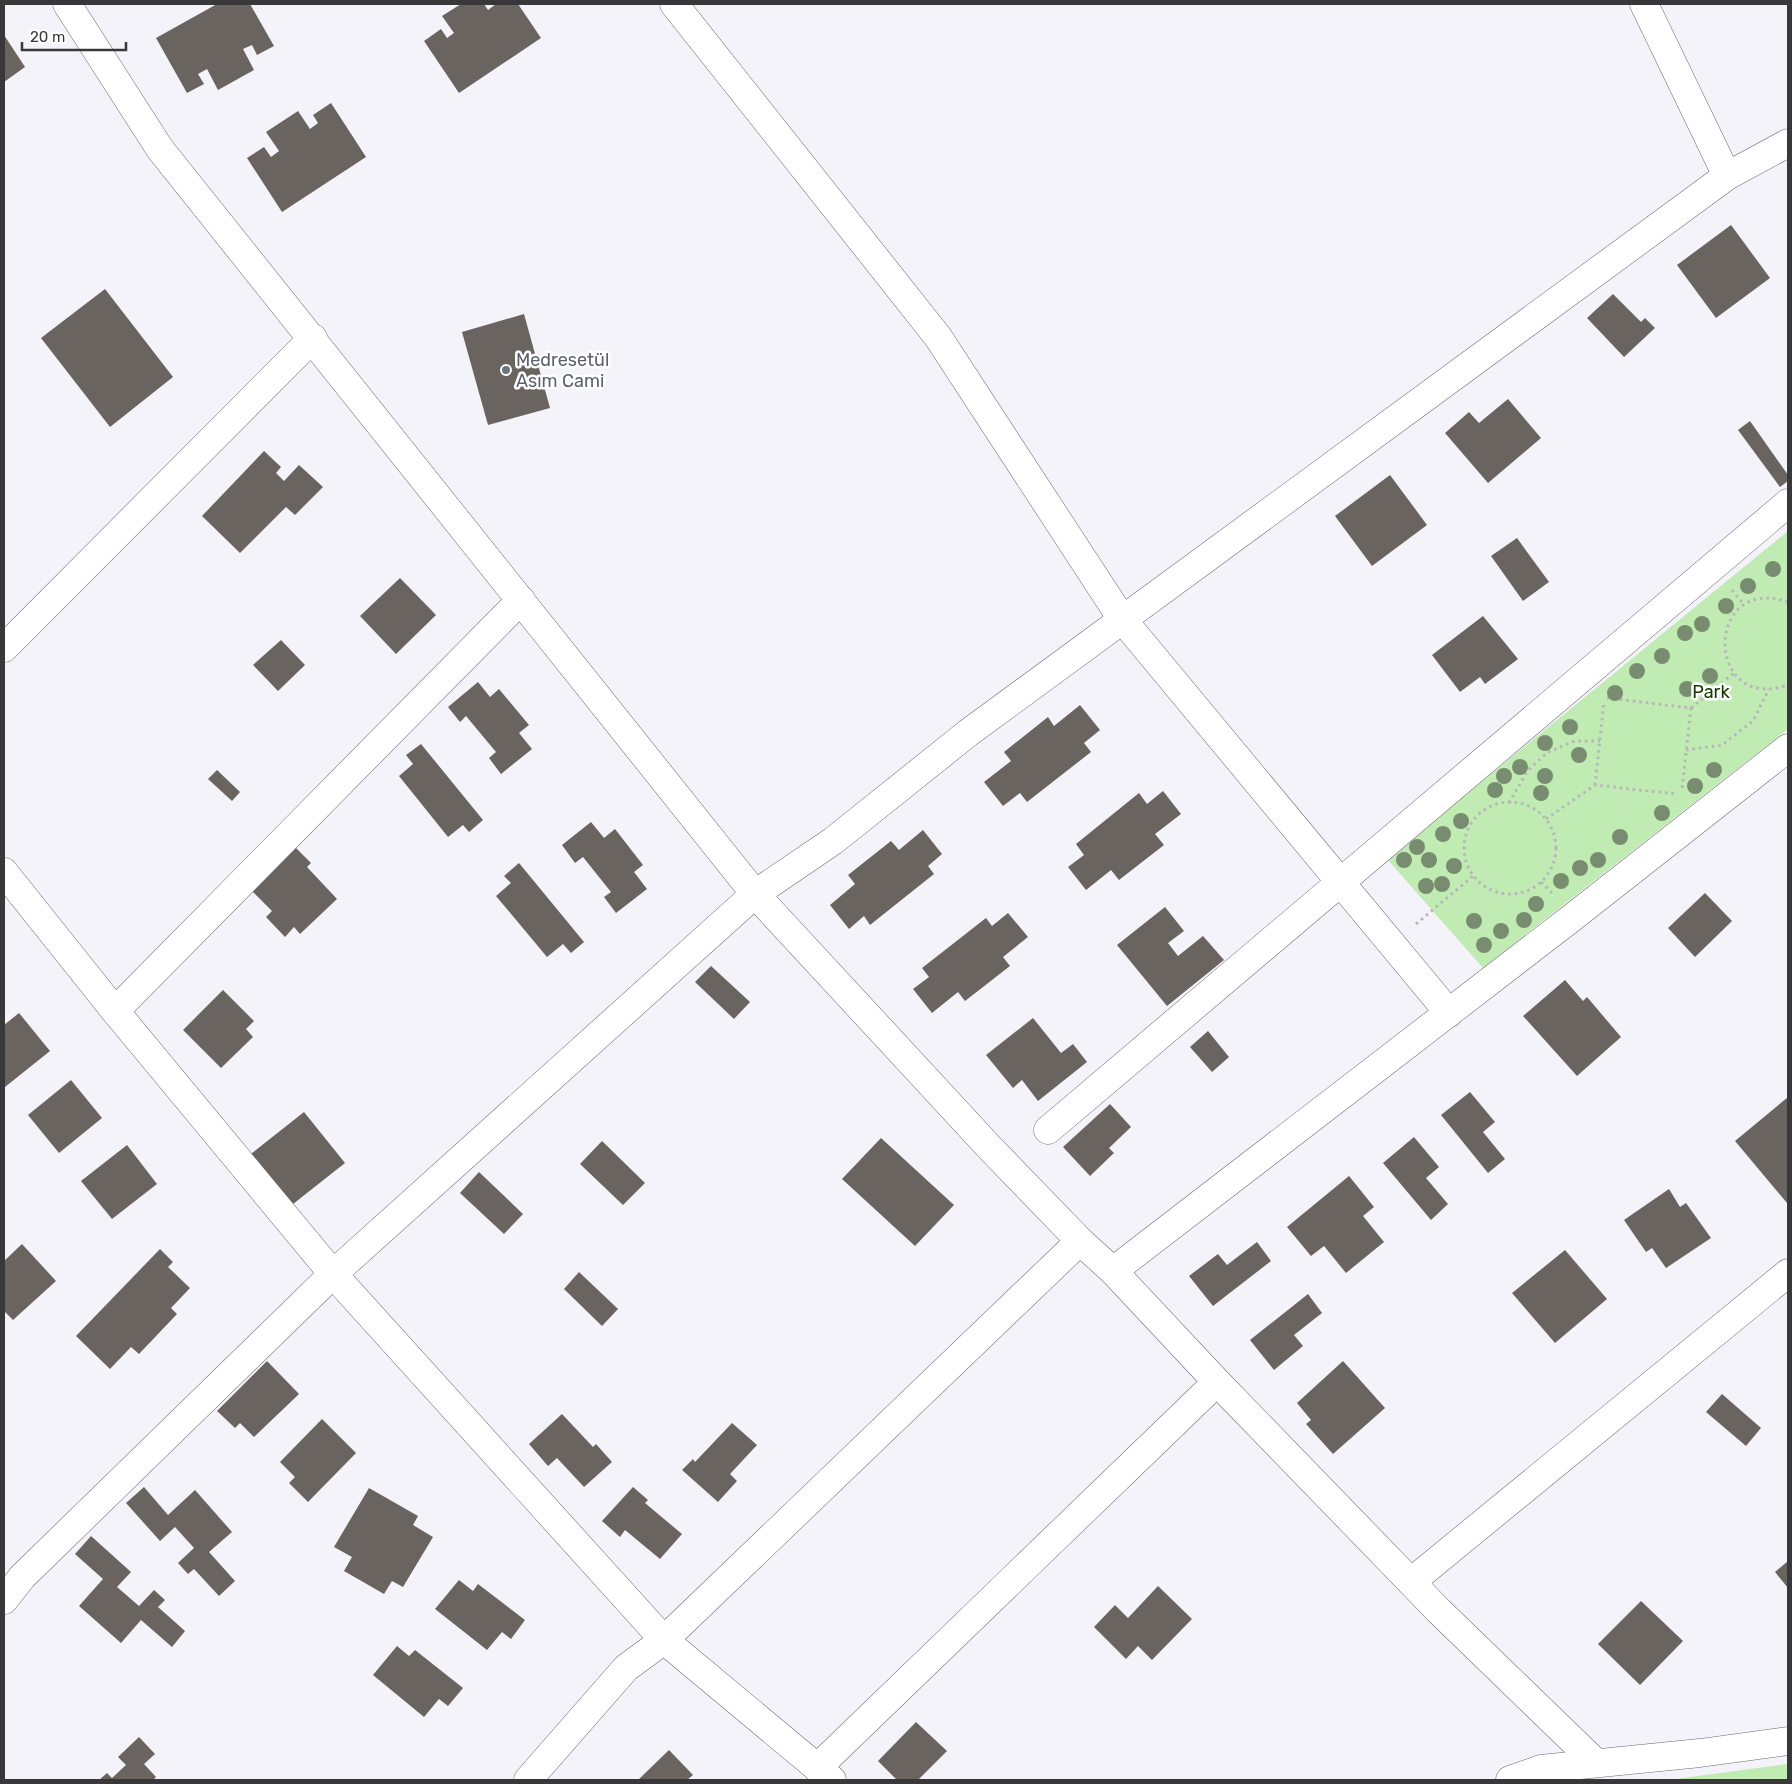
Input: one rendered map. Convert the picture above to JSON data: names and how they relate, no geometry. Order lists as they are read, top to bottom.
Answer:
{
  "parks": ["Park"],
  "places": ["Medresetül Asım Cami"],
  "scale_bar": "20 m"
}
